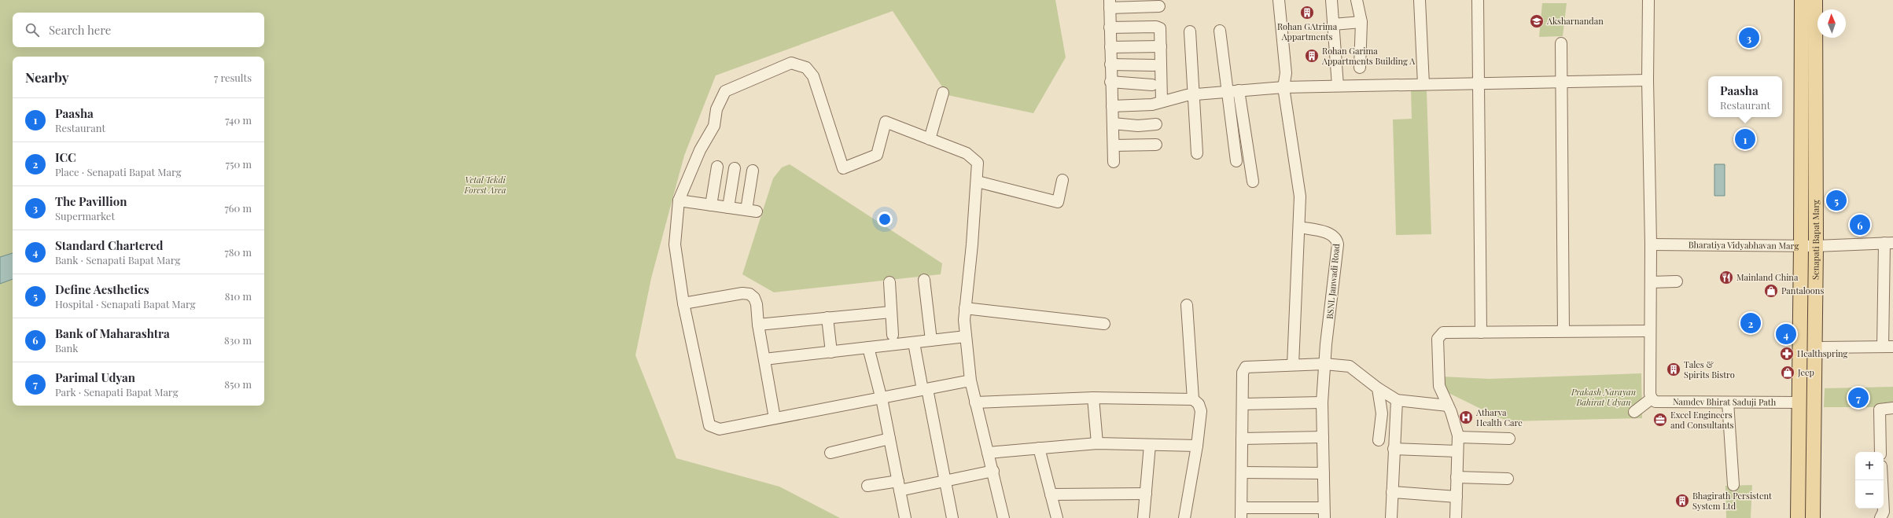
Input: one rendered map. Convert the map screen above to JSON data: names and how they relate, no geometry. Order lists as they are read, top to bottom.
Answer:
{
  "streets": {
    "main road": ["Senapati Bapat Marg"],
    "street": ["Bharatiya Vidyabhavan Marg", "BSNL Janwadi Road", "Namdev Bhirat Saduji Path"]
  },
  "crossings": [
    ["Senapati Bapat Marg", "Bharatiya Vidyabhavan Marg"],
    ["Senapati Bapat Marg", "Namdev Bhirat Saduji Path"]
  ],
  "parks": ["Vetal Tekdi Forest Area", "Prakash Narayan Bahirat Udyan"],
  "places": {
    "building": [
      "Rohan GAtrima Appartments",
      "Rohan Garima Appartments Building A",
      "Tales & Spirits Bistro",
      "Bhagirath Persistent System Ltd"
    ],
    "school or university": ["Aksharnandan"],
    "restaurant": ["Mainland China"],
    "shop": ["Pantaloons", "Jeep"],
    "pharmacy": ["Healthspring"],
    "hospital": ["Atharva Health Care"],
    "office": ["Excel Engineers and Consultants"]
  },
  "north": "top",
  "page": {
    "search": "Search here",
    "pins": [
      "3",
      "1",
      "5",
      "6",
      "2",
      "4",
      "7"
    ],
    "heading": ["Nearby", "7 results"],
    "popup": ["Paasha", "Restaurant"],
    "list": [
      {
        "mark": "1",
        "name": "Paasha",
        "note": "Restaurant",
        "value": "740 m"
      },
      {
        "mark": "2",
        "name": "ICC",
        "note": "Place · Senapati Bapat Marg",
        "value": "750 m"
      },
      {
        "mark": "3",
        "name": "The Pavillion",
        "note": "Supermarket",
        "value": "760 m"
      },
      {
        "mark": "4",
        "name": "Standard Chartered",
        "note": "Bank · Senapati Bapat Marg",
        "value": "780 m"
      },
      {
        "mark": "5",
        "name": "Define Aesthetics",
        "note": "Hospital · Senapati Bapat Marg",
        "value": "810 m"
      },
      {
        "mark": "6",
        "name": "Bank of Maharashtra",
        "note": "Bank",
        "value": "830 m"
      },
      {
        "mark": "7",
        "name": "Parimal Udyan",
        "note": "Park · Senapati Bapat Marg",
        "value": "850 m"
      }
    ],
    "map_buttons": ["+", "−"]
  }
}
